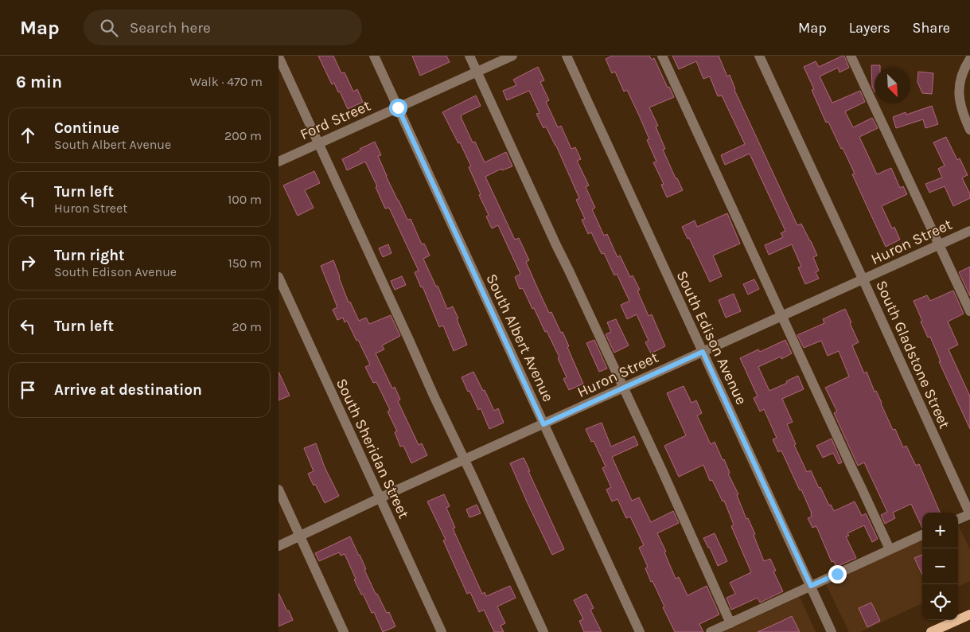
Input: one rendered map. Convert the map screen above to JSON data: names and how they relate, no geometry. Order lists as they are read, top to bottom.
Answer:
{
  "streets": {
    "street": [
      "Ford Street",
      "Huron Street",
      "South Albert Avenue",
      "South Edison Avenue",
      "South Gladstone Street",
      "South Sheridan Street"
    ]
  },
  "crossings": [
    ["Ford Street", "South Albert Avenue"],
    ["Huron Street", "South Albert Avenue"],
    ["Huron Street", "South Edison Avenue"],
    ["Huron Street", "South Gladstone Street"],
    ["Huron Street", "South Sheridan Street"]
  ],
  "north": "bottom right",
  "page": {
    "header": "Map",
    "search": "Search here",
    "nav": ["Map", "Layers", "Share"],
    "heading": ["6 min", "Walk · 470 m"],
    "list": [
      ["Continue", "South Albert Avenue", "200 m"],
      ["Turn left", "Huron Street", "100 m"],
      ["Turn right", "South Edison Avenue", "150 m"],
      ["Turn left", "20 m"],
      "Arrive at destination"
    ],
    "map_buttons": ["+", "−"]
  }
}
